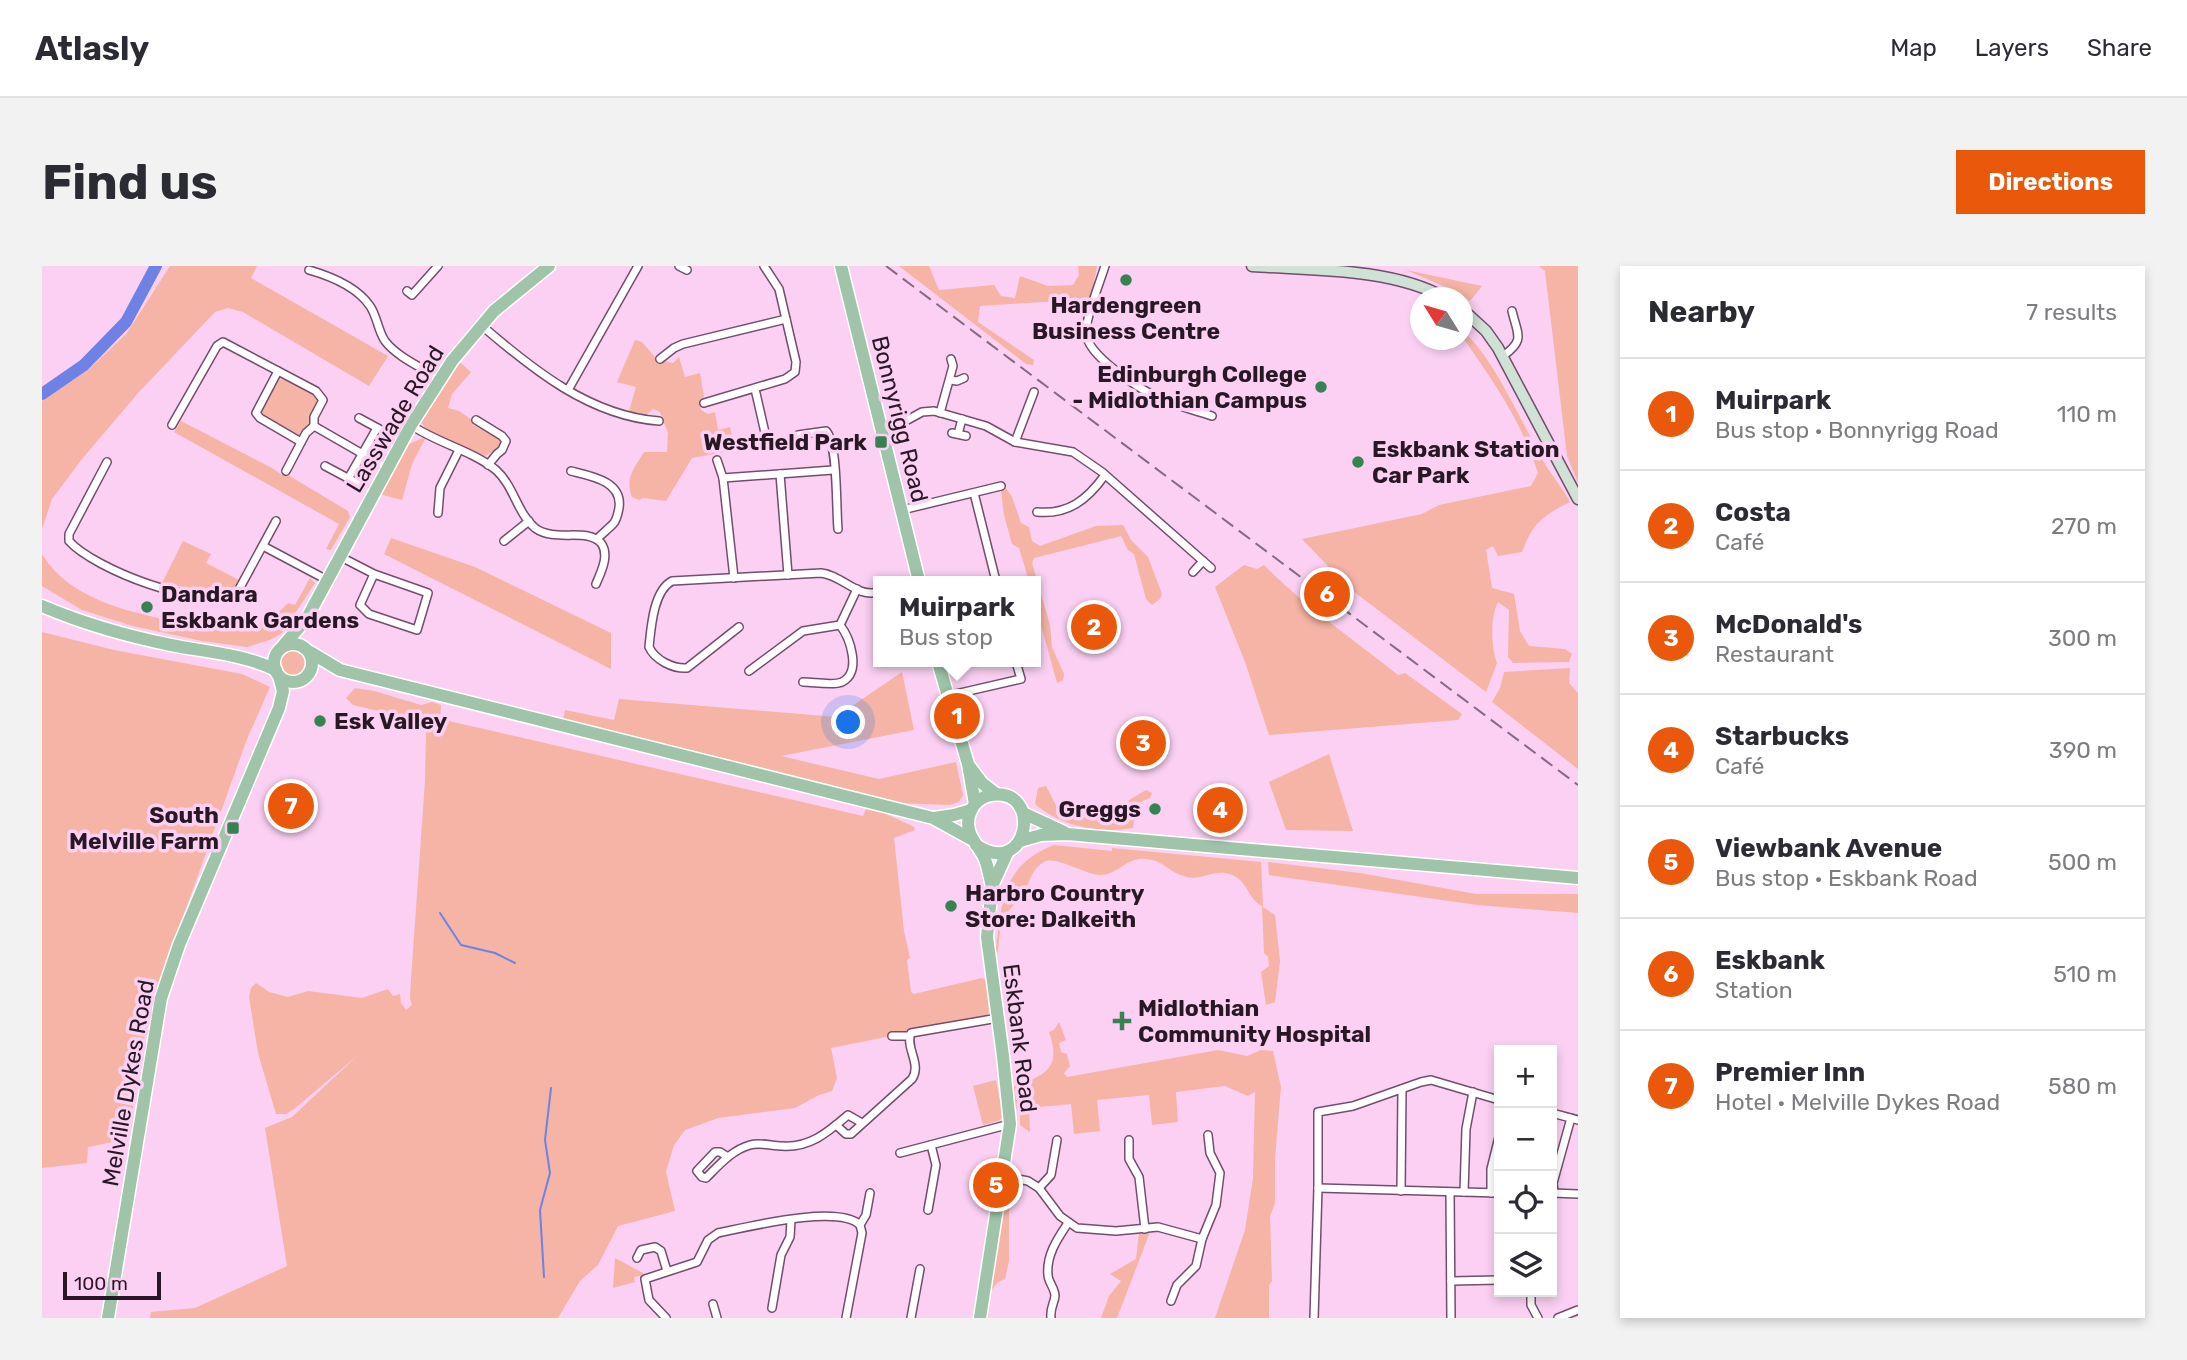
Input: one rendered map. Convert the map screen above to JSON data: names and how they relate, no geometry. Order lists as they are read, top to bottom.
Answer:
{
  "streets": {
    "main road": [
      "Lasswade Road",
      "Bonnyrigg Road",
      "Eskbank Road",
      "Melville Dykes Road"
    ]
  },
  "crossings": [
    ["Lasswade Road", "Melville Dykes Road"]
  ],
  "places": {
    "other": [
      "Hardengreen Business Centre",
      "Edinburgh College - Midlothian Campus",
      "Eskbank Station Car Park",
      "Dandara Eskbank Gardens",
      "Esk Valley",
      "Greggs",
      "Harbro Country Store: Dalkeith"
    ],
    "transit": ["Westfield Park", "South Melville Farm"],
    "health": ["Midlothian Community Hospital"]
  },
  "scale_bar": "100 m",
  "north": "top left",
  "page": {
    "header": "Atlasly",
    "nav": ["Map", "Layers", "Share"],
    "buttons": "Directions",
    "title": "Find us",
    "heading": ["Nearby", "7 results"],
    "list": [
      {
        "mark": "1",
        "name": "Muirpark",
        "note": "Bus stop · Bonnyrigg Road",
        "value": "110 m"
      },
      {
        "mark": "2",
        "name": "Costa",
        "note": "Café",
        "value": "270 m"
      },
      {
        "mark": "3",
        "name": "McDonald's",
        "note": "Restaurant",
        "value": "300 m"
      },
      {
        "mark": "4",
        "name": "Starbucks",
        "note": "Café",
        "value": "390 m"
      },
      {
        "mark": "5",
        "name": "Viewbank Avenue",
        "note": "Bus stop · Eskbank Road",
        "value": "500 m"
      },
      {
        "mark": "6",
        "name": "Eskbank",
        "note": "Station",
        "value": "510 m"
      },
      {
        "mark": "7",
        "name": "Premier Inn",
        "note": "Hotel · Melville Dykes Road",
        "value": "580 m"
      }
    ],
    "pins": [
      "6",
      "2",
      "1",
      "3",
      "7",
      "4",
      "5"
    ],
    "popup": ["Muirpark", "Bus stop"],
    "map_buttons": ["+", "−"],
    "scale": "100 m"
  }
}
